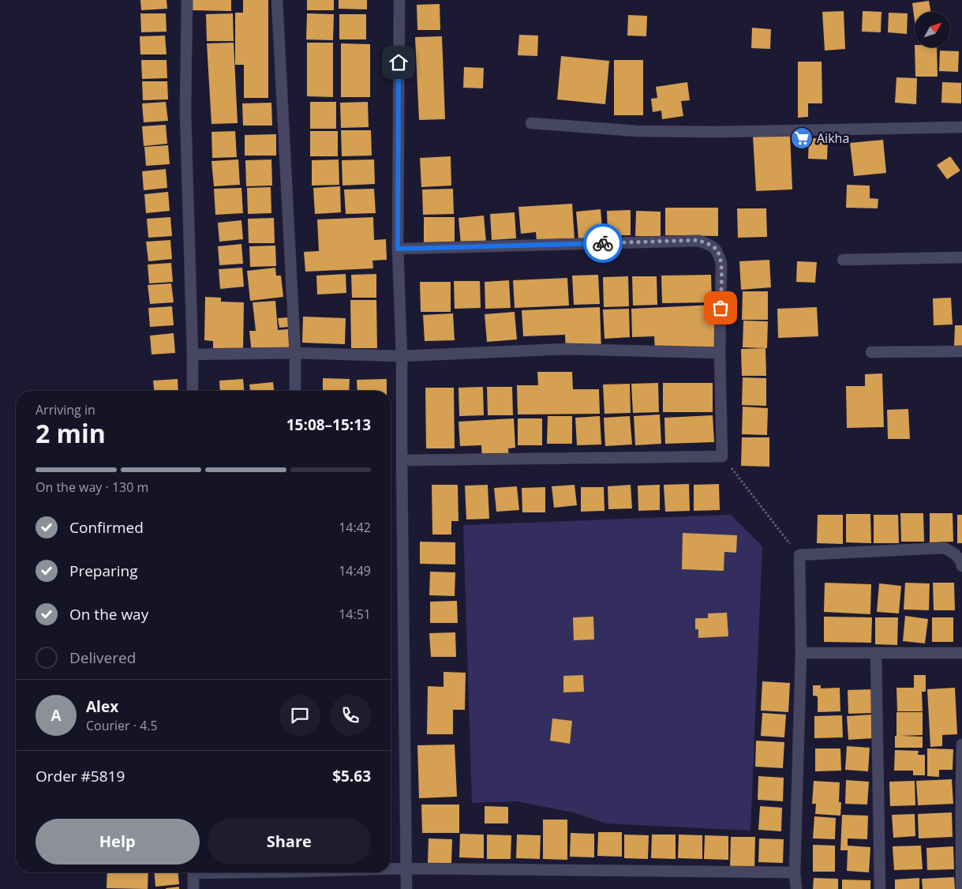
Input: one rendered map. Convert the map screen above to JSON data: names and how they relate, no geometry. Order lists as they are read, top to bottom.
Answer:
{
  "places": {
    "supermarket": ["Aikha"]
  },
  "north": "top right",
  "page": {
    "heading": ["2 min", "Arriving in", "15:08–15:13"],
    "panel": [
      "Alex",
      "Courier · 4.5",
      "Order #5819",
      "$5.63"
    ],
    "bar": "On the way · 130 m",
    "list": [
      ["Confirmed", "14:42"],
      ["Preparing", "14:49"],
      ["On the way", "14:51"],
      "Delivered"
    ],
    "round": "A",
    "buttons": ["Help", "Share"]
  }
}
